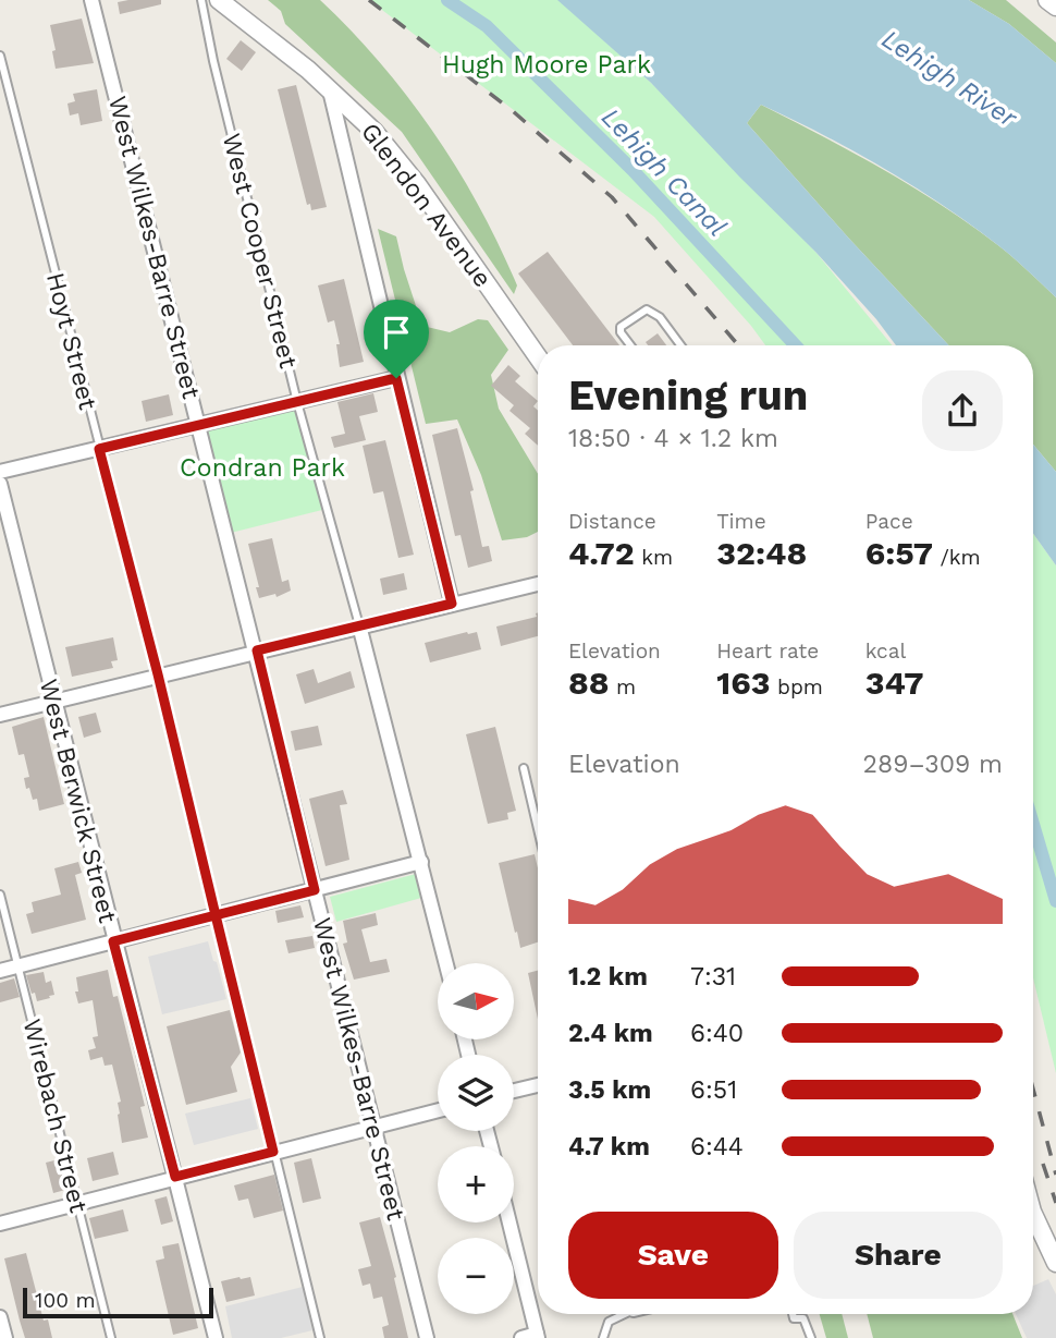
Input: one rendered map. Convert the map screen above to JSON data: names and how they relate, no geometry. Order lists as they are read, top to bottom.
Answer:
{
  "streets": {
    "street": [
      "Glendon Avenue",
      "West Wilkes-Barre Street",
      "West Cooper Street",
      "West Berwick Street"
    ],
    "lane": ["Hoyt Street", "Wirebach Street"]
  },
  "water": ["Lehigh River", "Lehigh Canal"],
  "parks": ["Hugh Moore Park", "Condran Park"],
  "scale_bar": "100 m",
  "north": "right",
  "page": {
    "heading": ["Evening run", "18:50 · 4 × 1.2 km"],
    "stats": [
      ["Distance", "4.72 km"],
      ["Time", "32:48"],
      ["Pace", "6:57 /km"],
      ["Elevation", "88 m"],
      ["Heart rate", "163 bpm"],
      ["kcal", "347"]
    ],
    "chart": ["Elevation", "289–309 m"],
    "list": [
      {
        "name": "1.2 km",
        "note": "7:31"
      },
      {
        "name": "2.4 km",
        "note": "6:40"
      },
      {
        "name": "3.5 km",
        "note": "6:51"
      },
      {
        "name": "4.7 km",
        "note": "6:44"
      }
    ],
    "map_buttons": ["+", "−"],
    "buttons": ["Save", "Share"],
    "scale": "100 m"
  }
}
